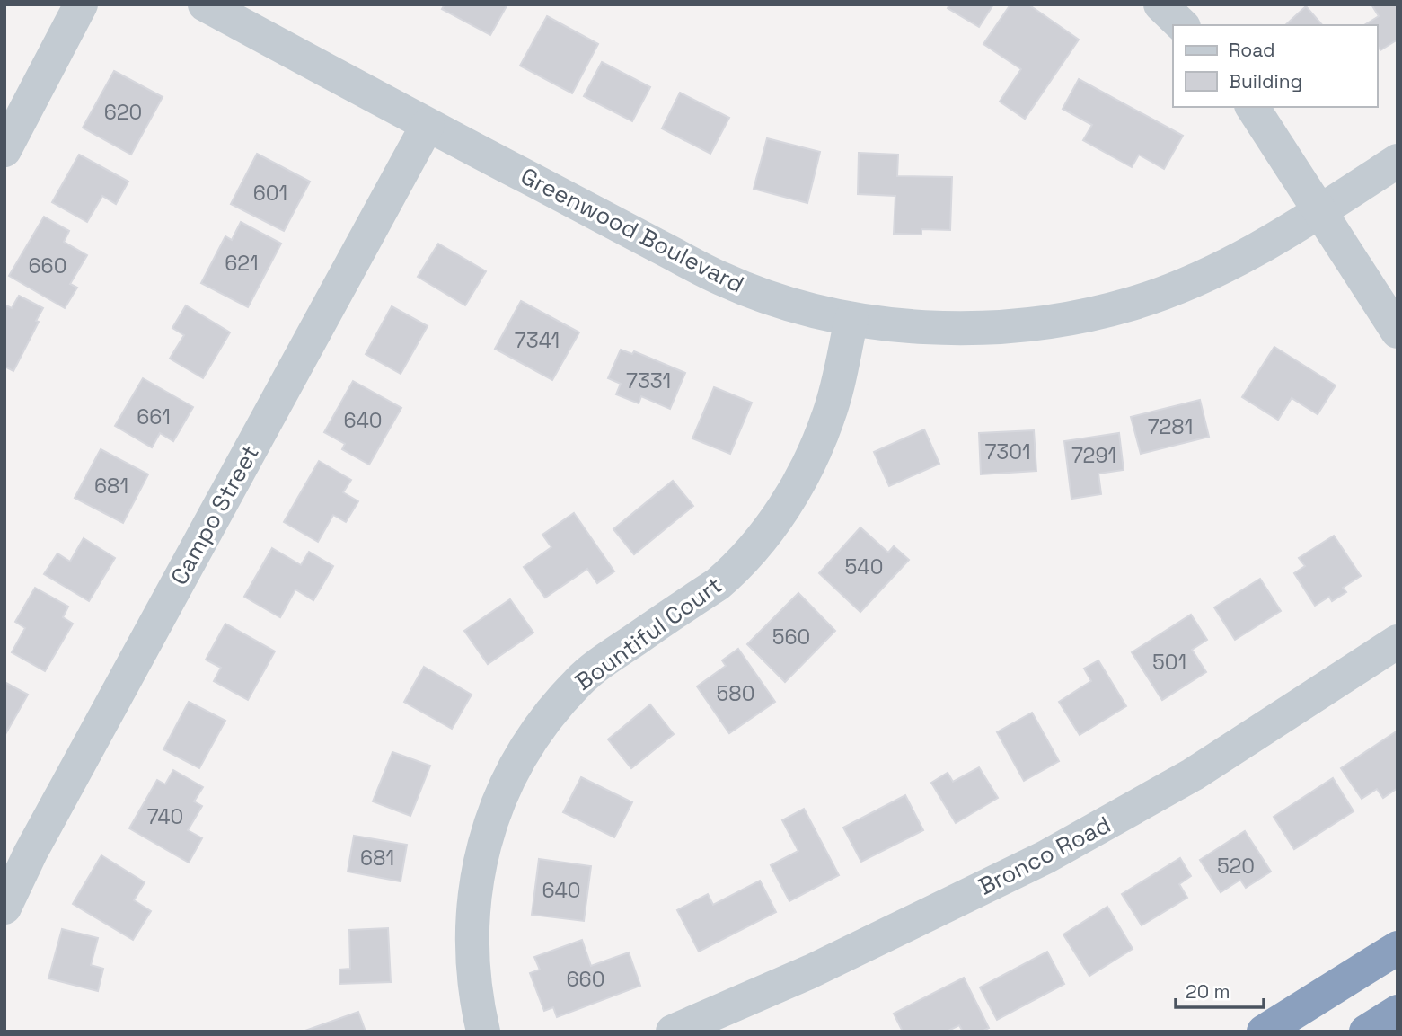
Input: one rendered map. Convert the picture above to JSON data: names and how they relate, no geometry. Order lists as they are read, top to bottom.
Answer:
{
  "streets": {
    "street": [
      "Greenwood Boulevard",
      "Campo Street",
      "Bountiful Court",
      "Bronco Road"
    ]
  },
  "crossings": [
    ["Greenwood Boulevard", "Campo Street"],
    ["Greenwood Boulevard", "Bountiful Court"]
  ],
  "house_numbers": [
    "620",
    "601",
    "621",
    "660",
    "7341",
    "7331",
    "661",
    "640",
    "7281",
    "7301",
    "7291",
    "681",
    "540",
    "560",
    "501",
    "580",
    "740",
    "681",
    "520",
    "640",
    "660"
  ],
  "legend": ["Road", "Building"],
  "scale_bar": "20 m"
}
